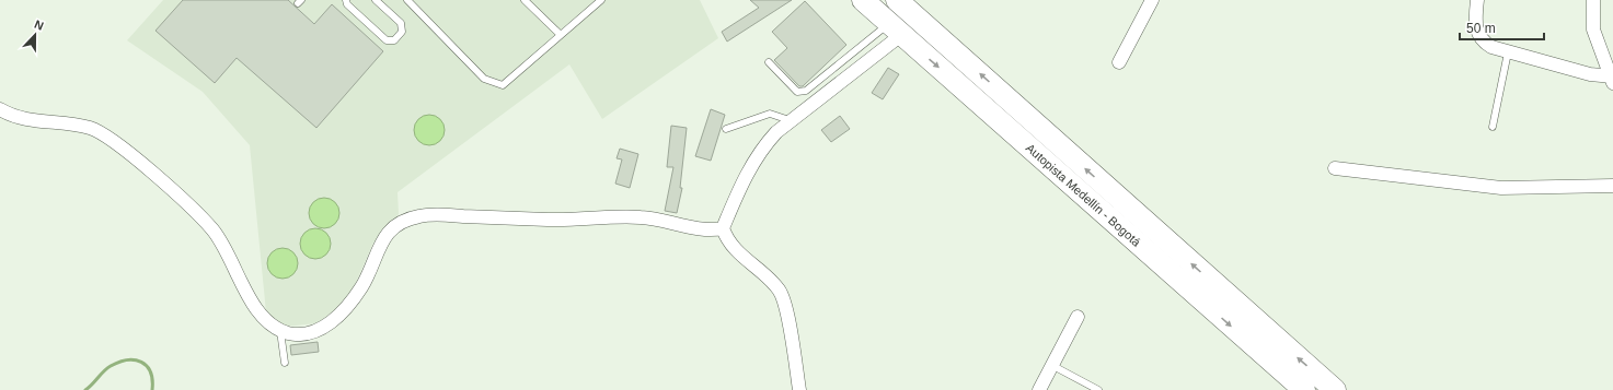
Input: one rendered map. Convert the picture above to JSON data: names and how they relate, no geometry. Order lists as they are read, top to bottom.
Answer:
{
  "streets": {
    "highway": ["Autopista Medellín - Bogotá"]
  },
  "scale_bar": "50 m",
  "north": "top"
}
